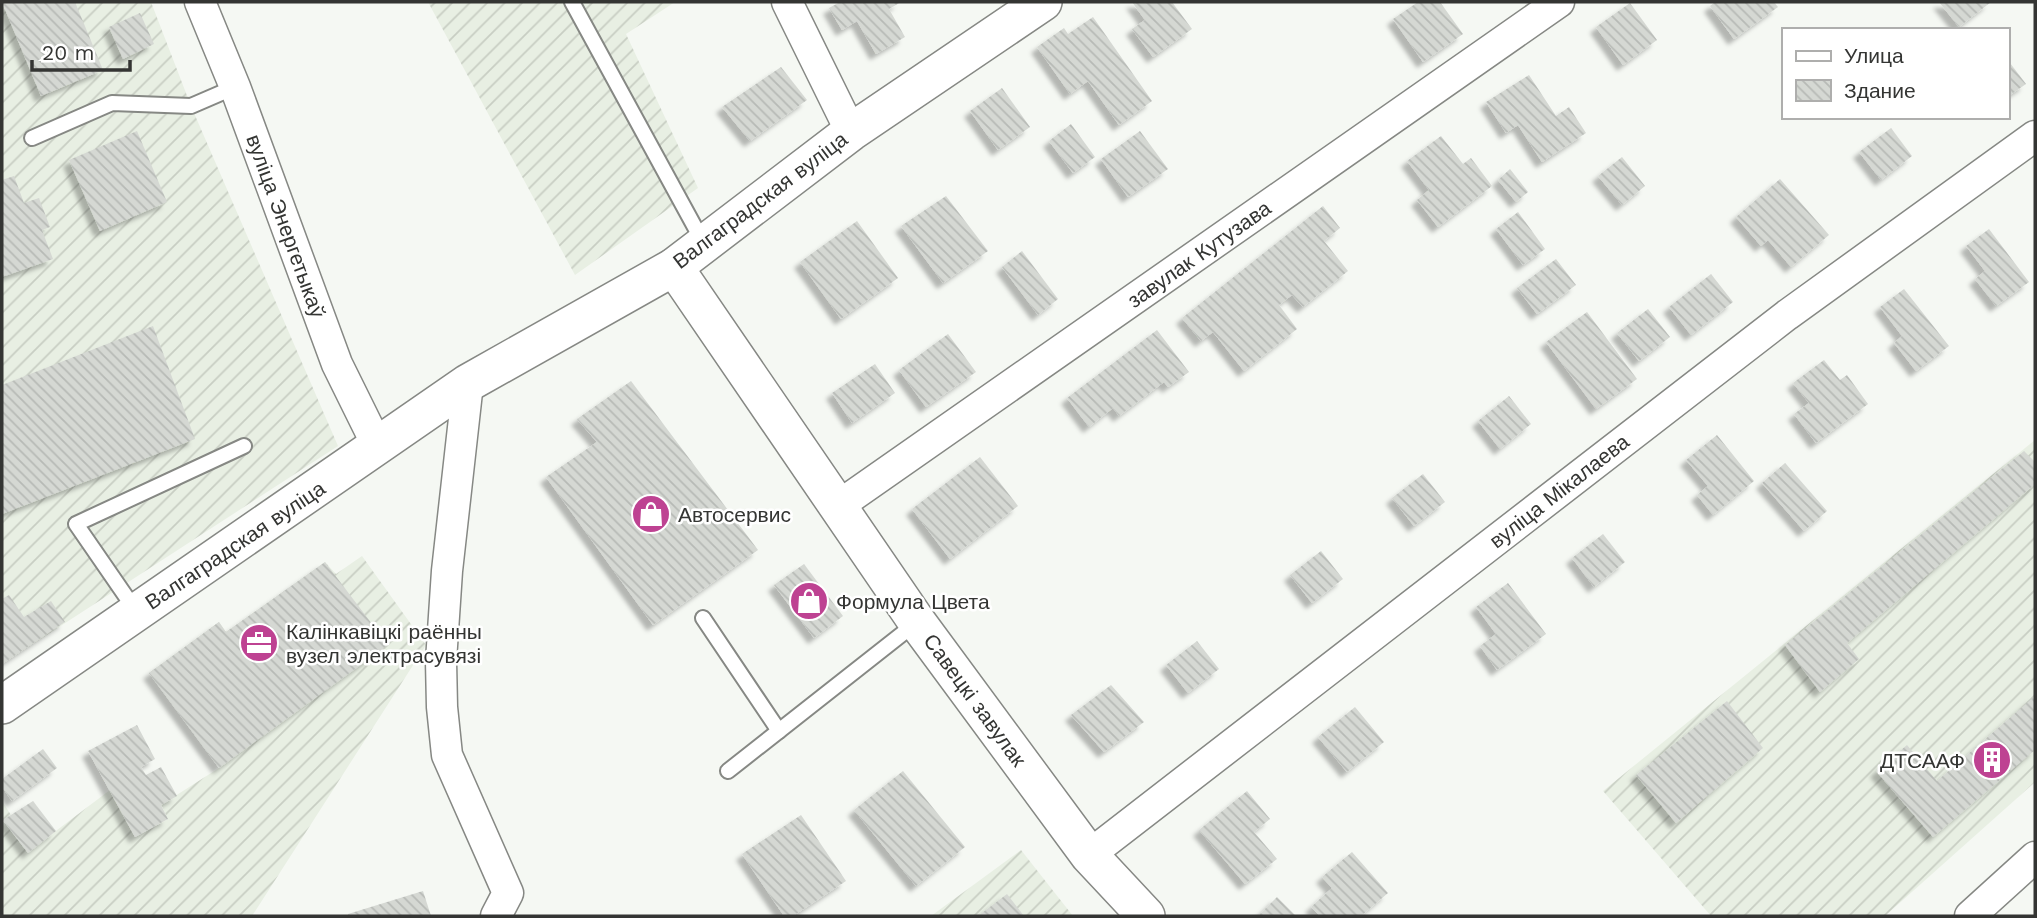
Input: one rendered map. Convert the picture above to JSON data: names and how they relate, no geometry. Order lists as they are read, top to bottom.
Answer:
{
  "streets": {
    "street": [
      "Валгаградская вуліца",
      "вуліца Энергетыкаў",
      "завулак Кутузава",
      "вуліца Мікалаева",
      "Савецкі завулак"
    ]
  },
  "crossings": [
    ["Валгаградская вуліца", "вуліца Энергетыкаў"],
    ["Валгаградская вуліца", "Савецкі завулак"],
    ["завулак Кутузава", "Савецкі завулак"],
    ["вуліца Мікалаева", "Савецкі завулак"]
  ],
  "places": {
    "shop": ["Автосервис", "Формула Цвета"],
    "office": ["Калінкавіцкі раённы вузел электрасувязі"],
    "building": ["ДТСААФ"]
  },
  "legend": ["Улица", "Здание"],
  "scale_bar": "20 m"
}
